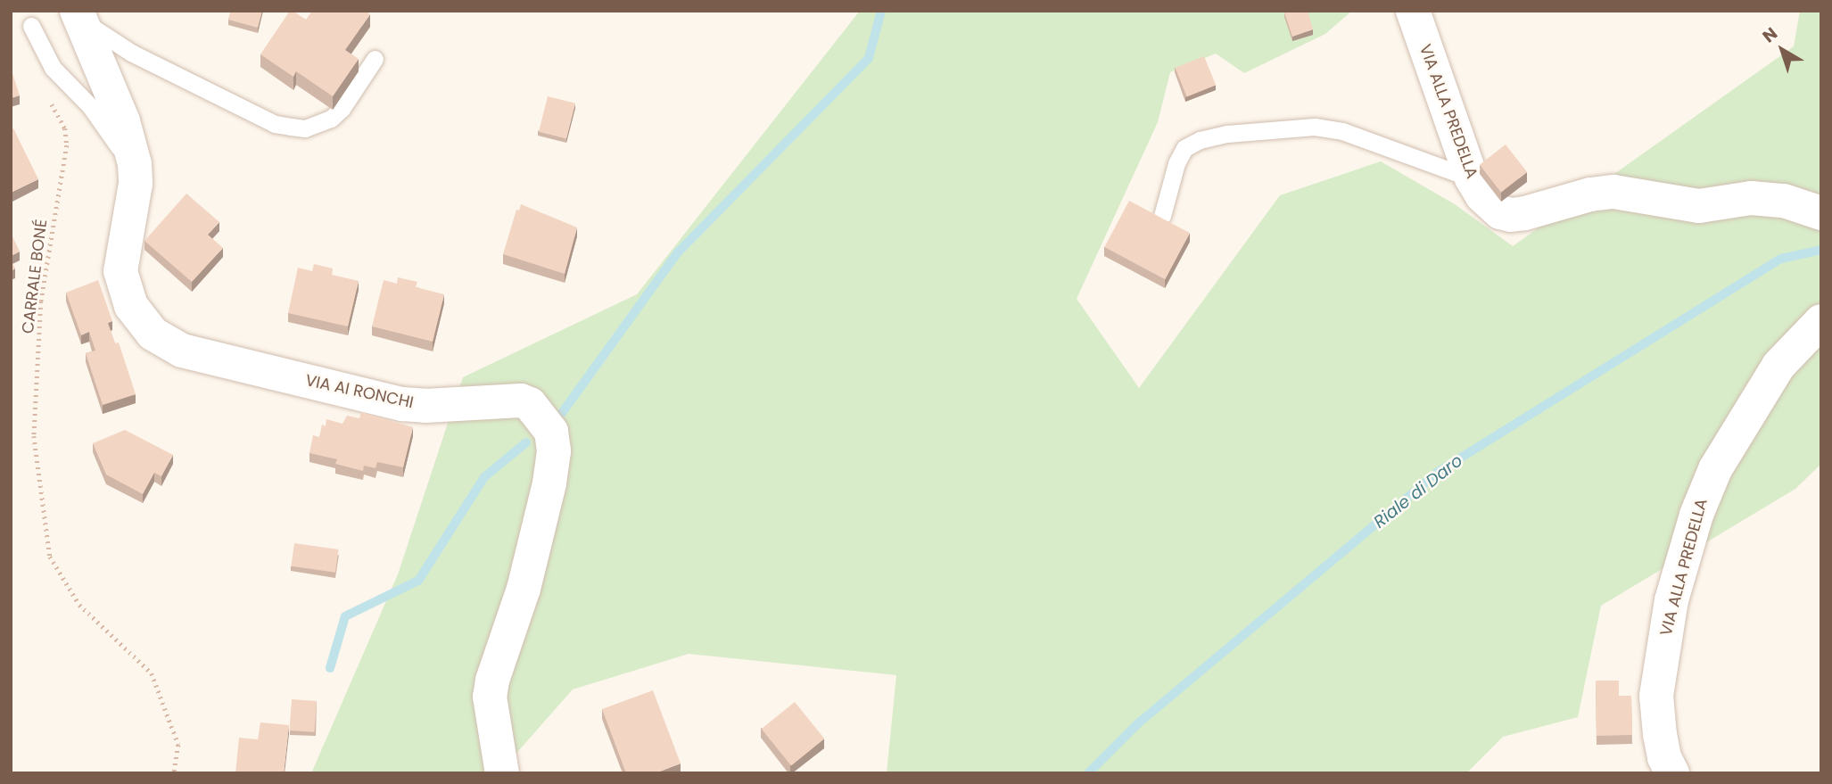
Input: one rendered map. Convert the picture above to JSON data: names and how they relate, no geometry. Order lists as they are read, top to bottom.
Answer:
{
  "streets": {
    "street": ["VIA ALLA PREDELLA", "VIA AI RONCHI"],
    "path": ["CARRALE BONÉ"]
  },
  "water": ["Riale di Daro"],
  "north": "top left"
}
